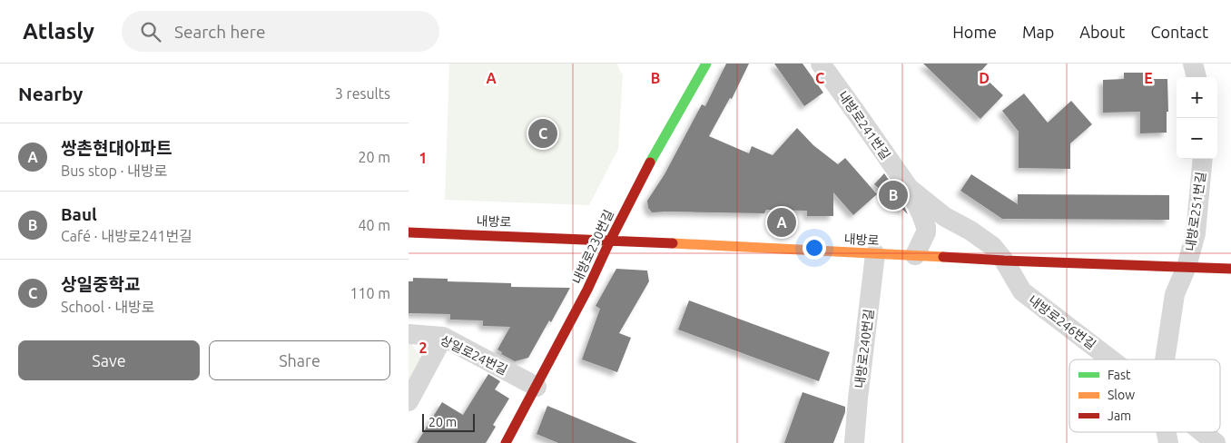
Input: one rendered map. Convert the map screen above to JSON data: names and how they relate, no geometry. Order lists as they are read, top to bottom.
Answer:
{
  "streets": {
    "street": [
      "내방로241번길",
      "내방로251번길",
      "내방로",
      "내방로230번길",
      "내방로246번길",
      "내방로240번길",
      "상일로24번길"
    ]
  },
  "crossings": [
    ["내방로241번길", "내방로"],
    ["내방로241번길", "내방로246번길"],
    ["내방로251번길", "내방로"],
    ["내방로", "내방로230번길"],
    ["내방로", "내방로246번길"],
    ["내방로", "내방로240번길"],
    ["내방로230번길", "상일로24번길"]
  ],
  "legend": ["Fast", "Slow", "Jam"],
  "scale_bar": "20 m",
  "page": {
    "header": "Atlasly",
    "search": "Search here",
    "nav": [
      "Home",
      "Map",
      "About",
      "Contact"
    ],
    "heading": ["Nearby", "3 results"],
    "map_buttons": ["+", "−"],
    "pins": ["C", "B", "A"],
    "list": [
      {
        "mark": "A",
        "name": "쌍촌현대아파트",
        "note": "Bus stop · 내방로",
        "value": "20 m"
      },
      {
        "mark": "B",
        "name": "Baul",
        "note": "Café · 내방로241번길",
        "value": "40 m"
      },
      {
        "mark": "C",
        "name": "상일중학교",
        "note": "School · 내방로",
        "value": "110 m"
      }
    ],
    "buttons": ["Save", "Share"],
    "scale": "20 m"
  },
  "grid": {
    "columns": [
      "A",
      "B",
      "C",
      "D",
      "E"
    ],
    "rows": ["1", "2"]
  }
}
